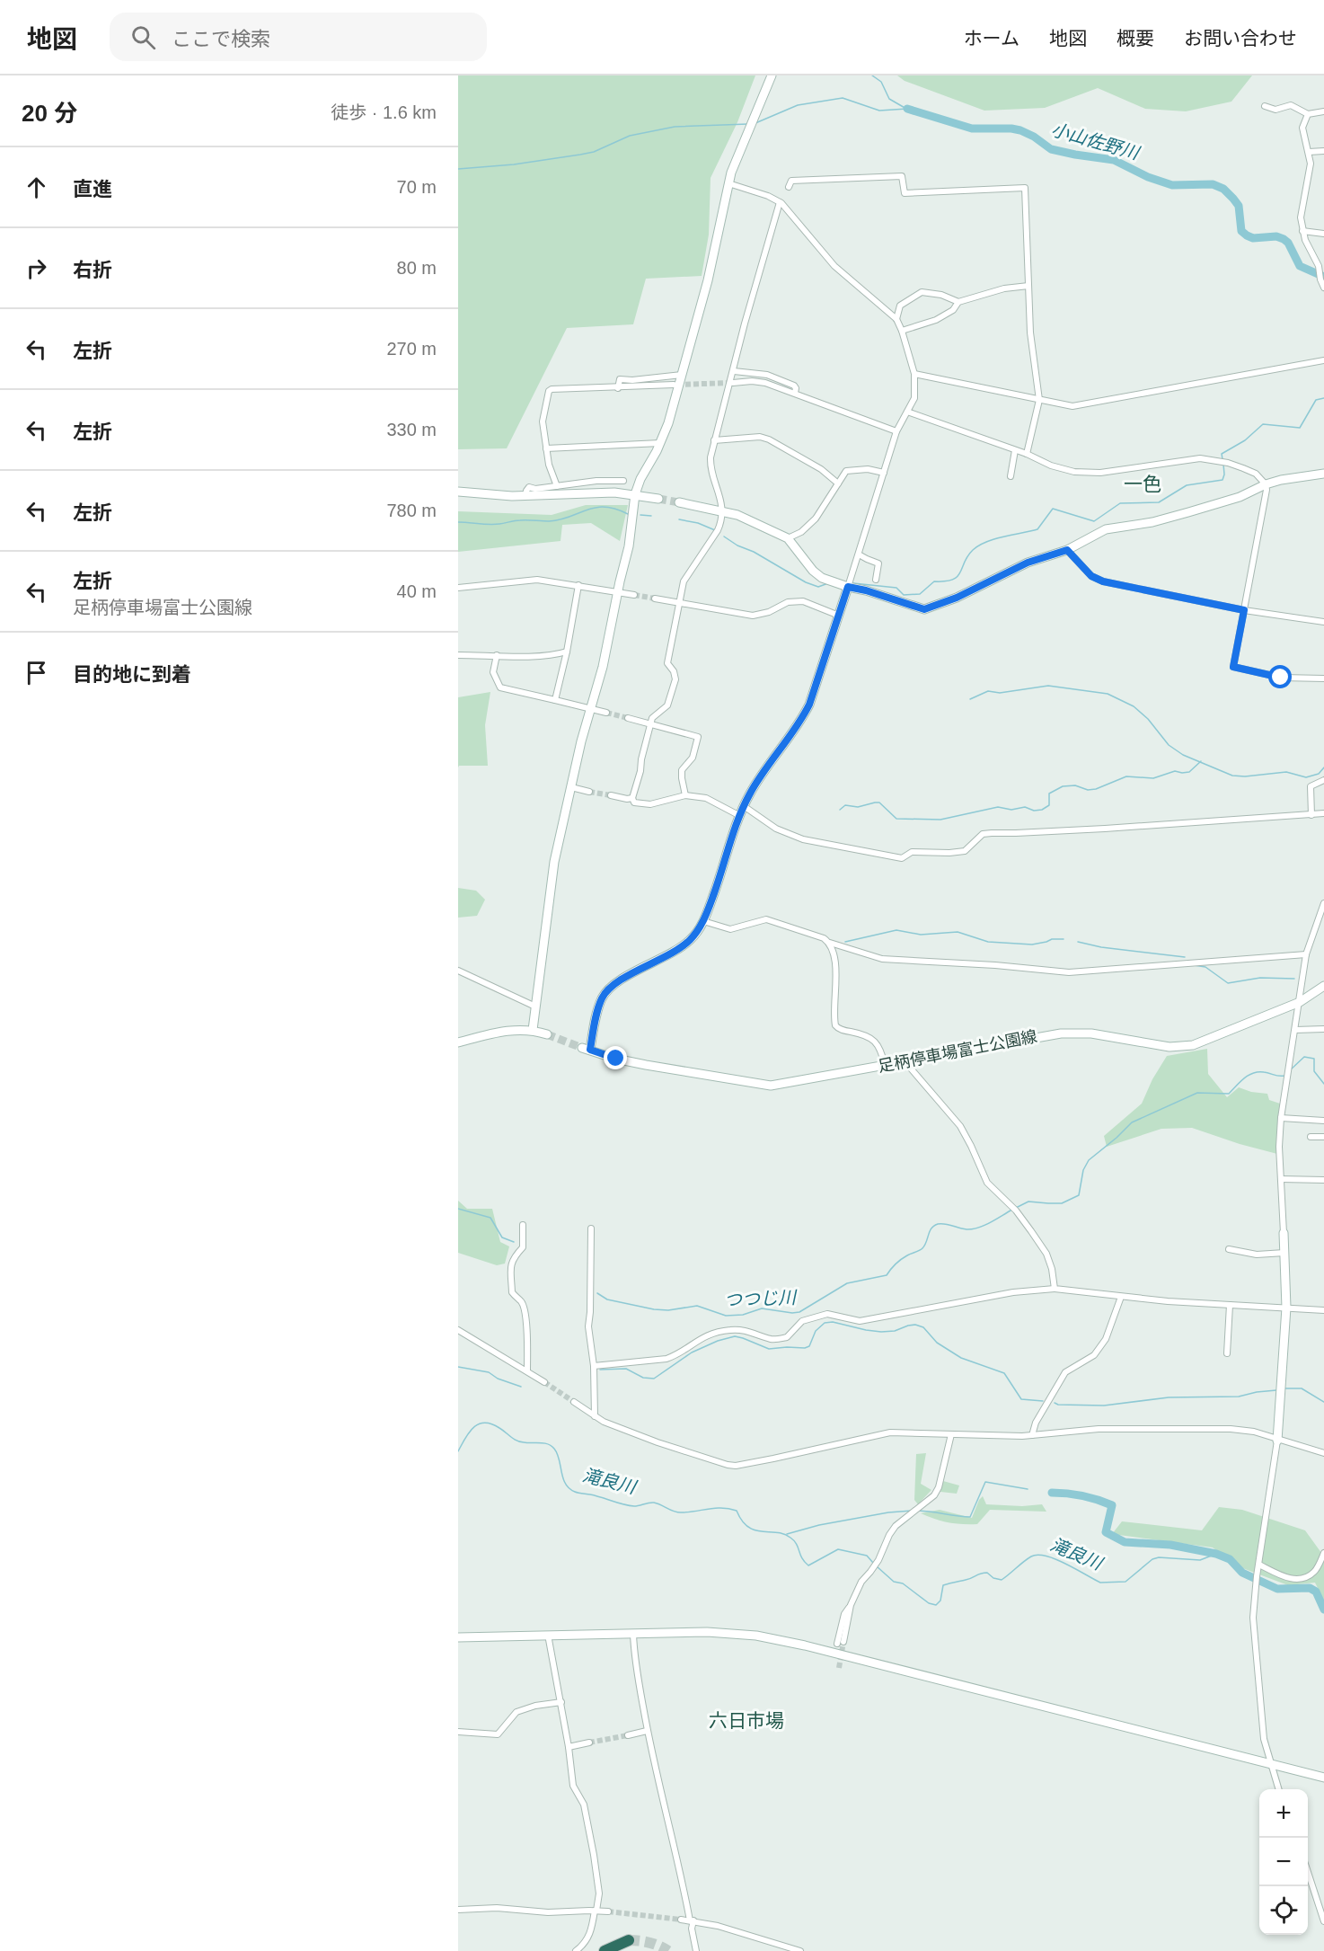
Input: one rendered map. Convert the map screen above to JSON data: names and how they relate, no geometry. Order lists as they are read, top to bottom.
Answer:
{
  "streets": {
    "street": ["足柄停車場富士公園線"]
  },
  "districts": ["一色", "六日市場"],
  "water": ["小山佐野川", "つつじ川", "滝良川"],
  "page": {
    "header": "地図",
    "search": "ここで検索",
    "nav": [
      "ホーム",
      "地図",
      "概要",
      "お問い合わせ"
    ],
    "heading": ["20 分", "徒歩 · 1.6 km"],
    "list": [
      ["直進", "70 m"],
      ["右折", "80 m"],
      ["左折", "270 m"],
      ["左折", "330 m"],
      ["左折", "780 m"],
      ["左折", "足柄停車場富士公園線", "40 m"],
      "目的地に到着"
    ],
    "map_buttons": ["+", "−"]
  }
}
